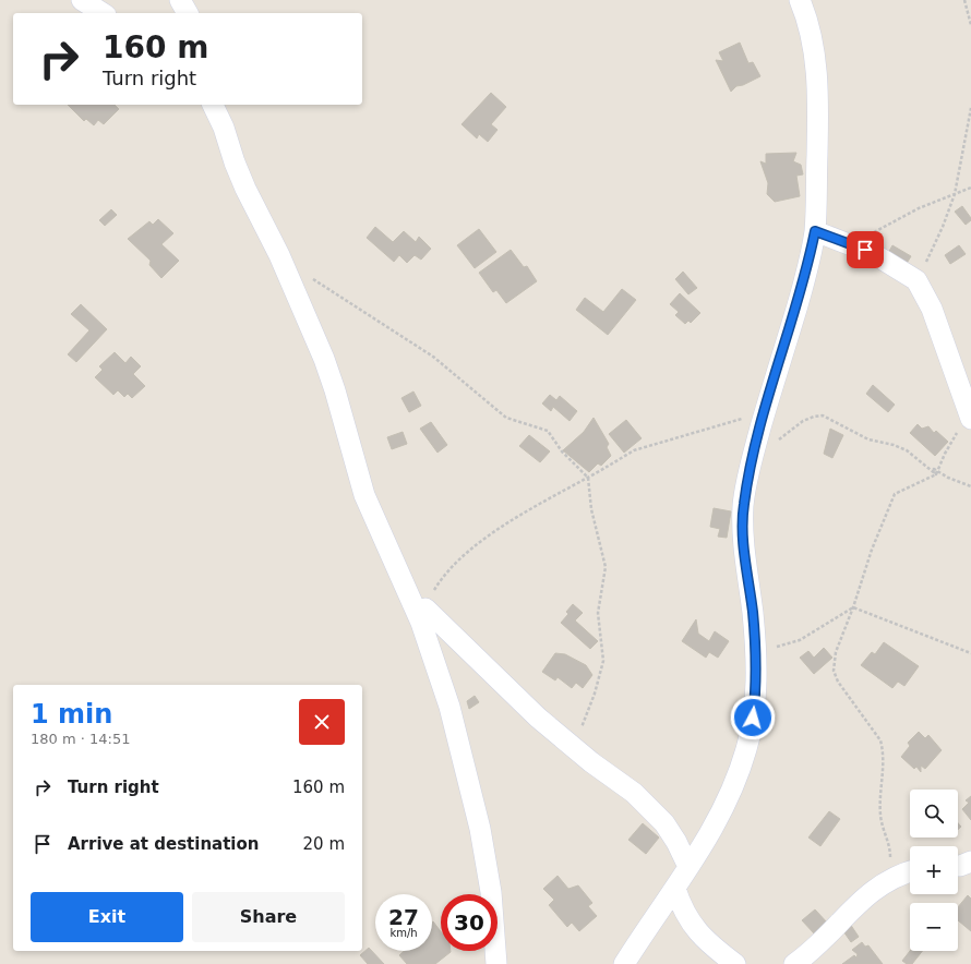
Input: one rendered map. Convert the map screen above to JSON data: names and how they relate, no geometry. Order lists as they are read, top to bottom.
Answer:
{
  "page": {
    "turn": ["160 m", "Turn right"],
    "heading": ["1 min", "180 m · 14:51"],
    "list": [
      {
        "name": "Turn right",
        "value": "160 m"
      },
      {
        "name": "Arrive at destination",
        "value": "20 m"
      }
    ],
    "map_buttons": ["+", "−"],
    "buttons": ["Exit", "Share"],
    "speed": "27 km/h",
    "limit": "30"
  }
}
